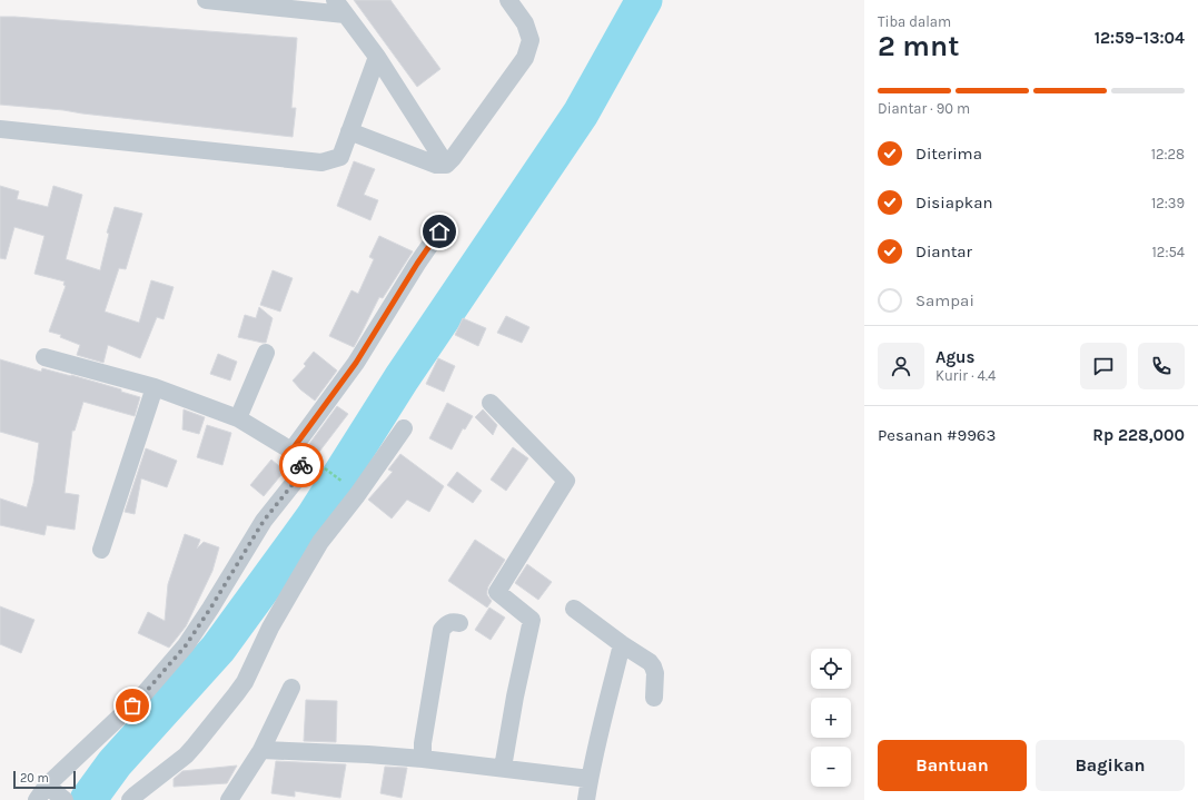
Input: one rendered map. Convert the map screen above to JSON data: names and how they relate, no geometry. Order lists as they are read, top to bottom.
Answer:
{
  "scale_bar": "20 m",
  "page": {
    "heading": ["2 mnt", "Tiba dalam", "12:59–13:04"],
    "panel": [
      "Agus",
      "Kurir · 4.4",
      "Pesanan #9963",
      "Rp 228,000"
    ],
    "bar": "Diantar · 90 m",
    "list": [
      ["Diterima", "12:28"],
      ["Disiapkan", "12:39"],
      ["Diantar", "12:54"],
      "Sampai"
    ],
    "map_buttons": ["+", "−"],
    "buttons": ["Bantuan", "Bagikan"],
    "scale": "20 m"
  }
}
